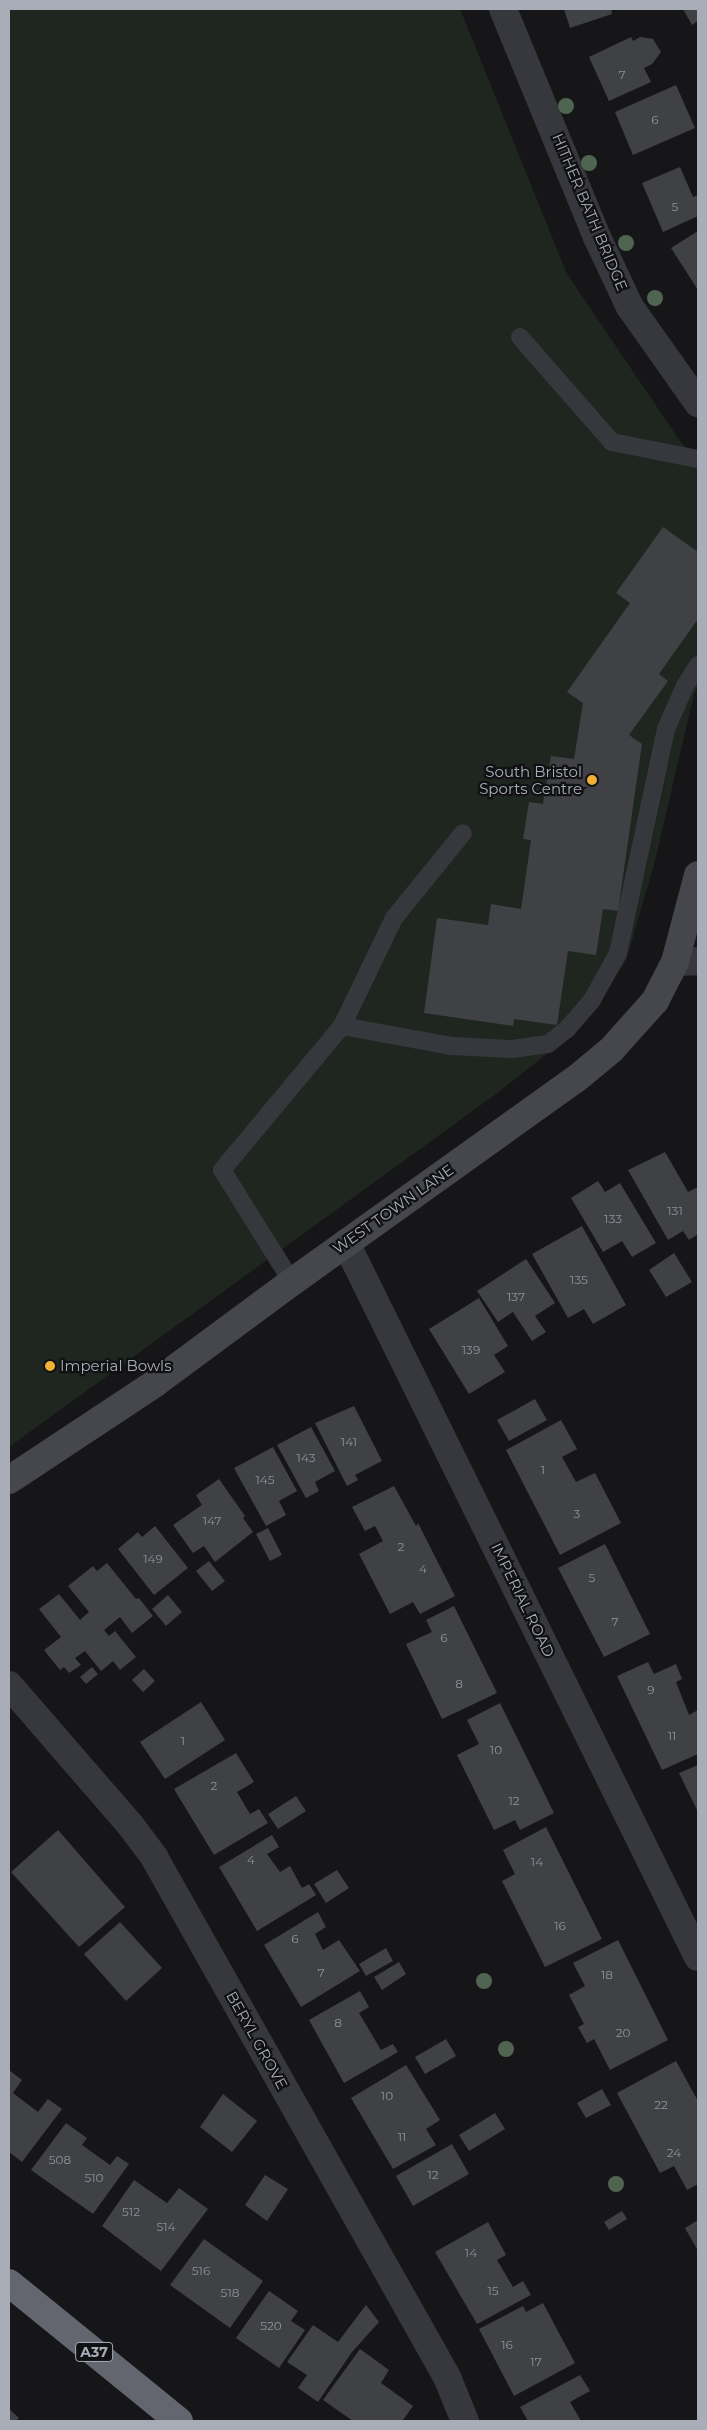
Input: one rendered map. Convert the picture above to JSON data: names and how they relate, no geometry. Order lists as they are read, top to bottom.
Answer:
{
  "streets": {
    "highway": ["A37"],
    "main road": ["WEST TOWN LANE"],
    "street": ["HITHER BATH BRIDGE", "IMPERIAL ROAD", "BERYL GROVE"]
  },
  "crossings": [
    ["WEST TOWN LANE", "IMPERIAL ROAD"]
  ],
  "places": ["South Bristol Sports Centre", "Imperial Bowls"],
  "house_numbers": [
    "7",
    "6",
    "5",
    "131",
    "133",
    "135",
    "137",
    "139",
    "141",
    "143",
    "1",
    "145",
    "3",
    "147",
    "2",
    "149",
    "4",
    "5",
    "7",
    "6",
    "8",
    "9",
    "11",
    "1",
    "10",
    "2",
    "12",
    "4",
    "14",
    "16",
    "6",
    "7",
    "18",
    "8",
    "20",
    "10",
    "22",
    "11",
    "24",
    "508",
    "12",
    "510",
    "512",
    "514",
    "14",
    "516",
    "15",
    "518",
    "520",
    "16",
    "17"
  ]
}
